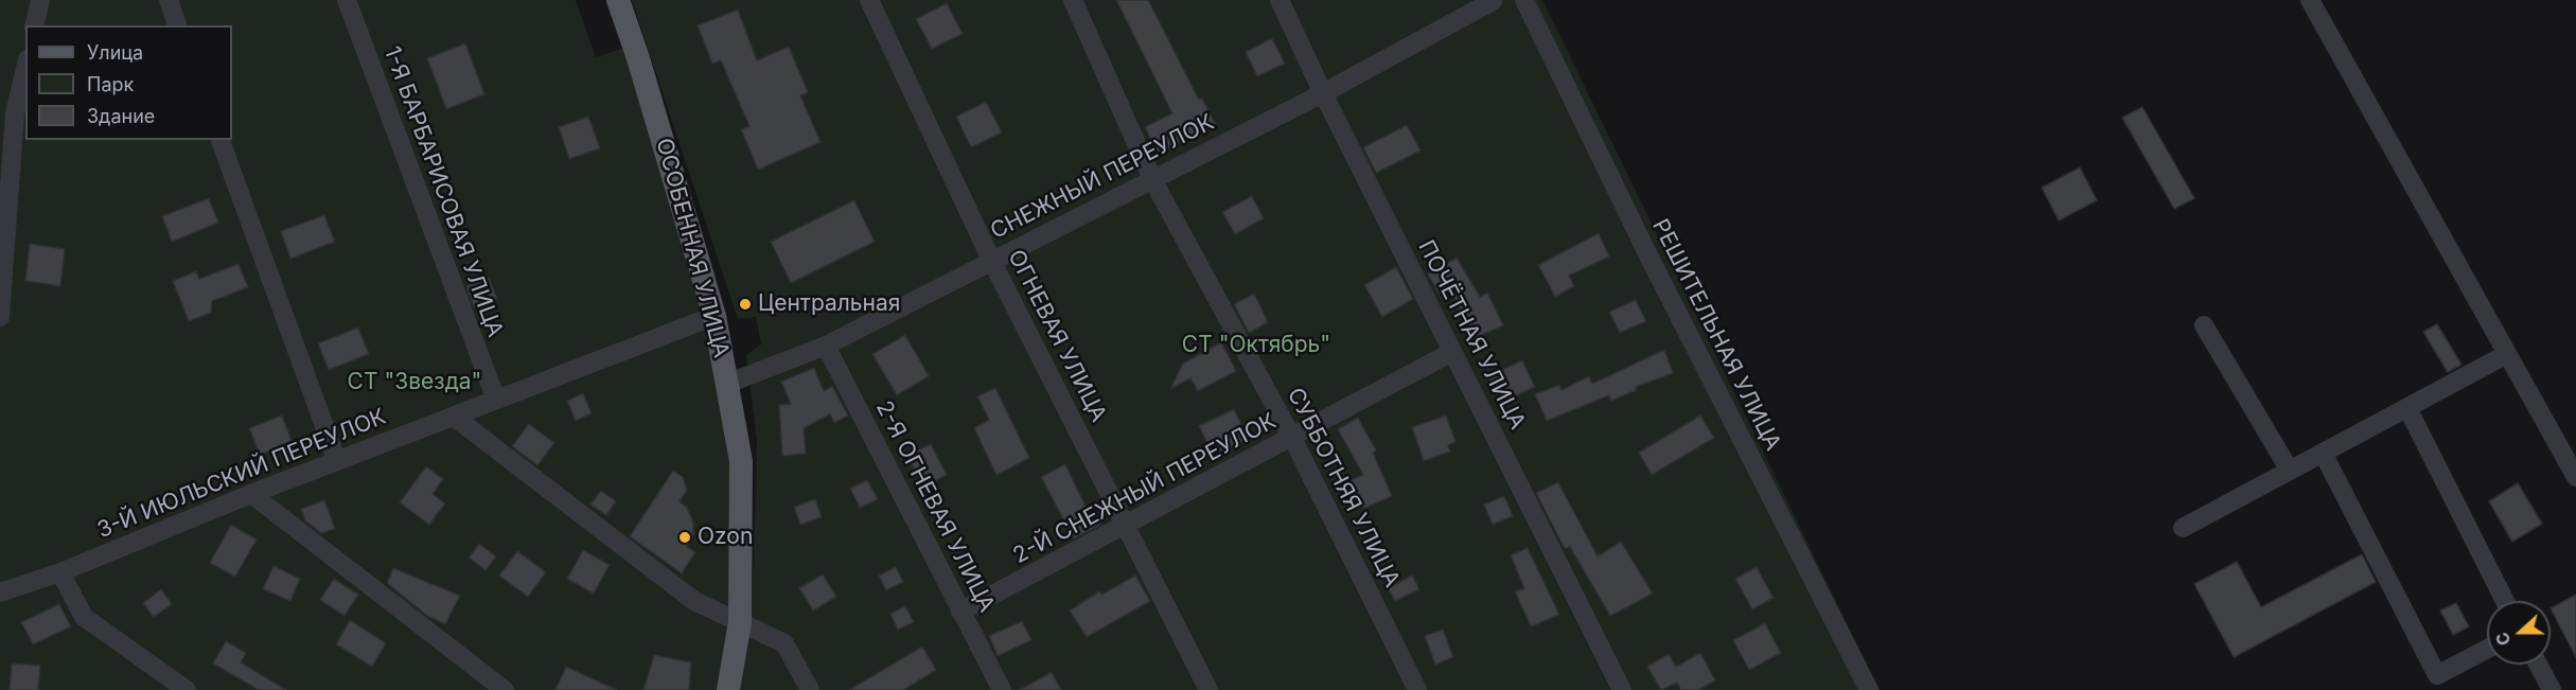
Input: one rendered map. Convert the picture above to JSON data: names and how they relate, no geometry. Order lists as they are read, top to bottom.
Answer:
{
  "streets": {
    "main road": ["ОСОБЕННАЯ УЛИЦА"],
    "street": [
      "СНЕЖНЫЙ ПЕРЕУЛОК",
      "1-Я БАРБАРИСОВАЯ УЛИЦА",
      "ПОЧЁТНАЯ УЛИЦА",
      "РЕШИТЕЛЬНАЯ УЛИЦА",
      "ОГНЕВАЯ УЛИЦА",
      "3-Й ИЮЛЬСКИЙ ПЕРЕУЛОК",
      "СУББОТНЯЯ УЛИЦА",
      "2-Й СНЕЖНЫЙ ПЕРЕУЛОК",
      "2-Я ОГНЕВАЯ УЛИЦА"
    ]
  },
  "crossings": [
    ["СНЕЖНЫЙ ПЕРЕУЛОК", "ОСОБЕННАЯ УЛИЦА"],
    ["СНЕЖНЫЙ ПЕРЕУЛОК", "ПОЧЁТНАЯ УЛИЦА"],
    ["СНЕЖНЫЙ ПЕРЕУЛОК", "ОГНЕВАЯ УЛИЦА"],
    ["СНЕЖНЫЙ ПЕРЕУЛОК", "СУББОТНЯЯ УЛИЦА"],
    ["СНЕЖНЫЙ ПЕРЕУЛОК", "2-Я ОГНЕВАЯ УЛИЦА"],
    ["1-Я БАРБАРИСОВАЯ УЛИЦА", "3-Й ИЮЛЬСКИЙ ПЕРЕУЛОК"],
    ["ОСОБЕННАЯ УЛИЦА", "3-Й ИЮЛЬСКИЙ ПЕРЕУЛОК"],
    ["ПОЧЁТНАЯ УЛИЦА", "2-Й СНЕЖНЫЙ ПЕРЕУЛОК"],
    ["ОГНЕВАЯ УЛИЦА", "2-Й СНЕЖНЫЙ ПЕРЕУЛОК"],
    ["СУББОТНЯЯ УЛИЦА", "2-Й СНЕЖНЫЙ ПЕРЕУЛОК"],
    ["2-Й СНЕЖНЫЙ ПЕРЕУЛОК", "2-Я ОГНЕВАЯ УЛИЦА"]
  ],
  "parks": ["СТ \"Октябрь\"", "СТ \"Звезда\""],
  "places": ["Центральная", "Ozon"],
  "legend": ["Улица", "Парк", "Здание"],
  "north": "left"
}
